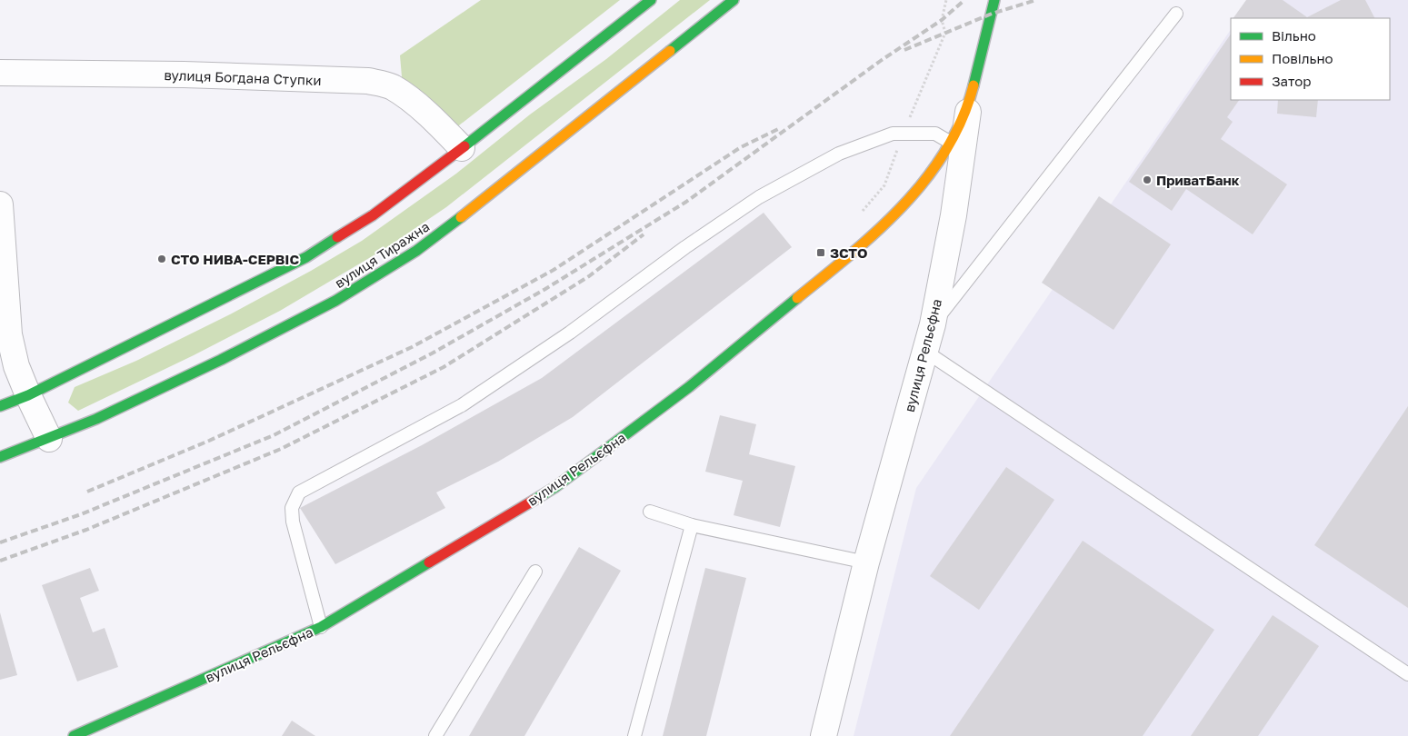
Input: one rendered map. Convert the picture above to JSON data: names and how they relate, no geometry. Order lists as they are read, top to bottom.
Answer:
{
  "streets": {
    "main road": ["вулиця Тиражна", "вулиця Рельєфна"],
    "street": ["вулиця Богдана Ступки"]
  },
  "places": {
    "other": ["ПриватБанк", "СТО НИВА-СЕРВІС"],
    "transit": ["ЗСТО"]
  },
  "legend": ["Вільно", "Повільно", "Затор"]
}
